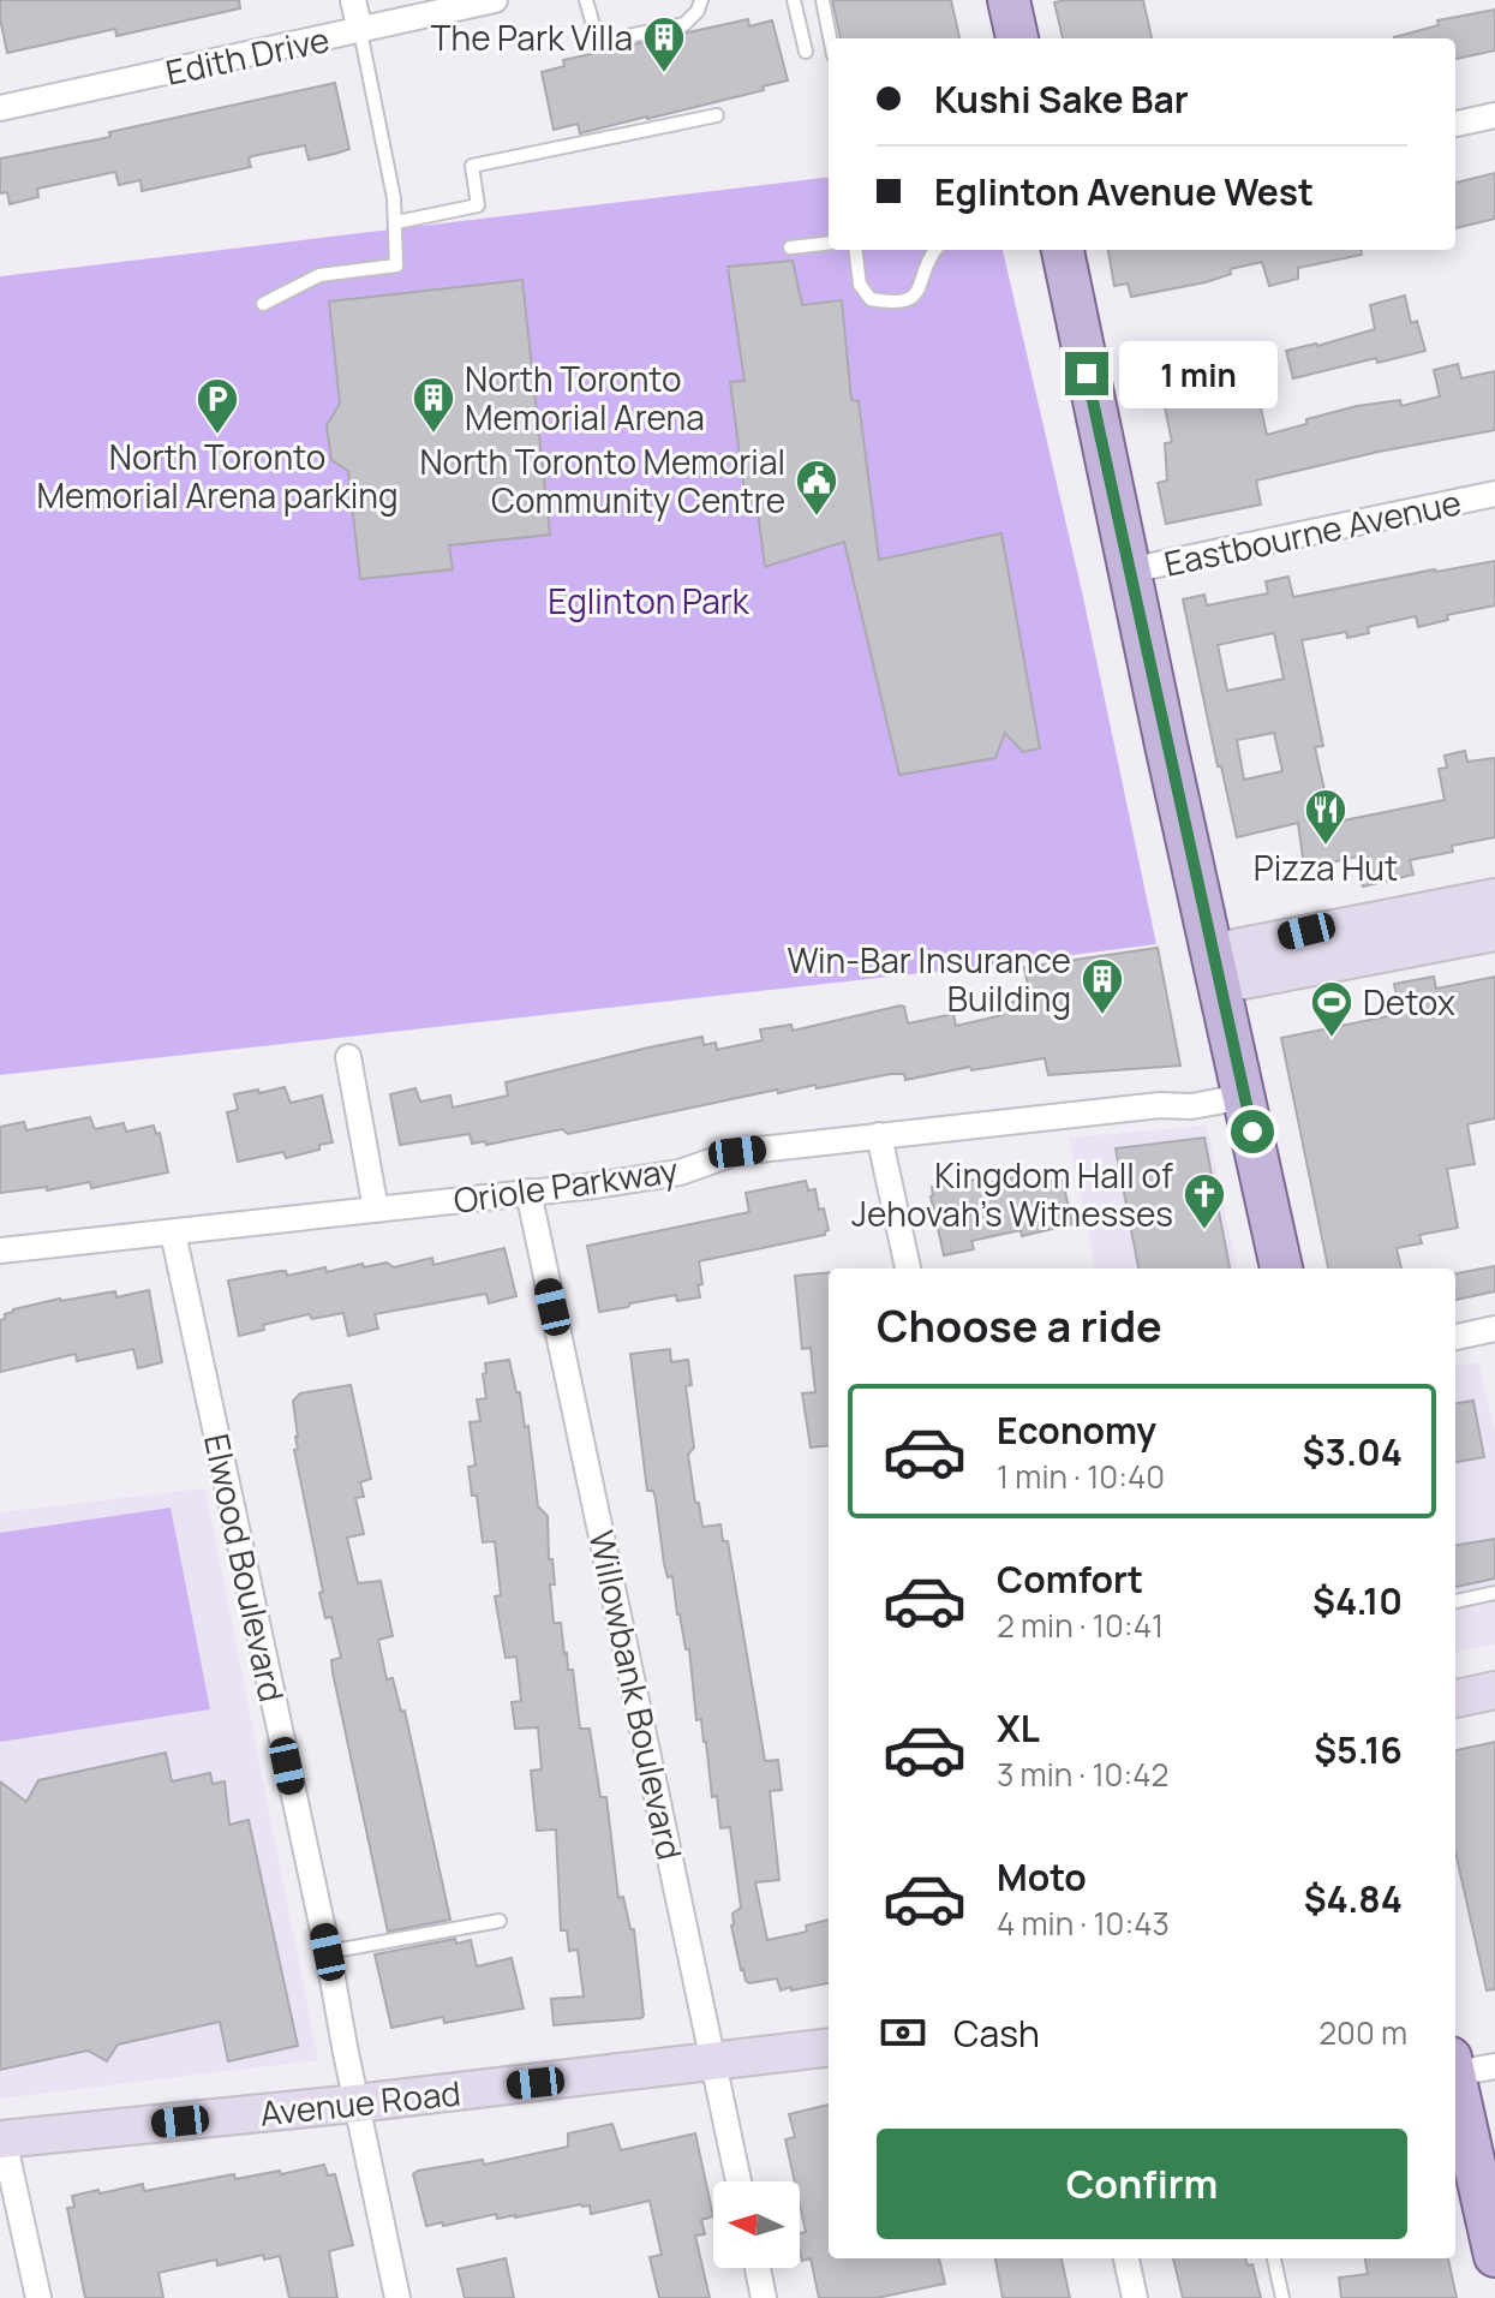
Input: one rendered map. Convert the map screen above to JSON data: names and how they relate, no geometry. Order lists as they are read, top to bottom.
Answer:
{
  "streets": {
    "main road": ["Avenue Road"],
    "street": [
      "Edith Drive",
      "Eastbourne Avenue",
      "Oriole Parkway",
      "Elwood Boulevard",
      "Willowbank Boulevard"
    ]
  },
  "crossings": [
    ["Oriole Parkway", "Elwood Boulevard"],
    ["Oriole Parkway", "Willowbank Boulevard"],
    ["Elwood Boulevard", "Avenue Road"],
    ["Willowbank Boulevard", "Avenue Road"]
  ],
  "parks": ["Eglinton Park"],
  "places": {
    "building": ["The Park Villa", "North Toronto Memorial Arena", "Win-Bar Insurance Building"],
    "parking": ["North Toronto Memorial Arena parking"],
    "public building": ["North Toronto Memorial Community Centre"],
    "restaurant": ["Pizza Hut"],
    "sports": ["Detox"],
    "church": ["Kingdom Hall of Jehovah's Witnesses"]
  },
  "north": "left",
  "page": {
    "banner": ["Kushi Sake Bar", "Eglinton Avenue West"],
    "bubble": "1 min",
    "heading": "Choose a ride",
    "list": [
      {
        "name": "Economy",
        "note": "1 min · 10:40",
        "value": "$3.04"
      },
      {
        "name": "Comfort",
        "note": "2 min · 10:41",
        "value": "$4.10"
      },
      {
        "name": "XL",
        "note": "3 min · 10:42",
        "value": "$5.16"
      },
      {
        "name": "Moto",
        "note": "4 min · 10:43",
        "value": "$4.84"
      }
    ],
    "pay": ["Cash", "200 m"],
    "buttons": "Confirm"
  }
}
